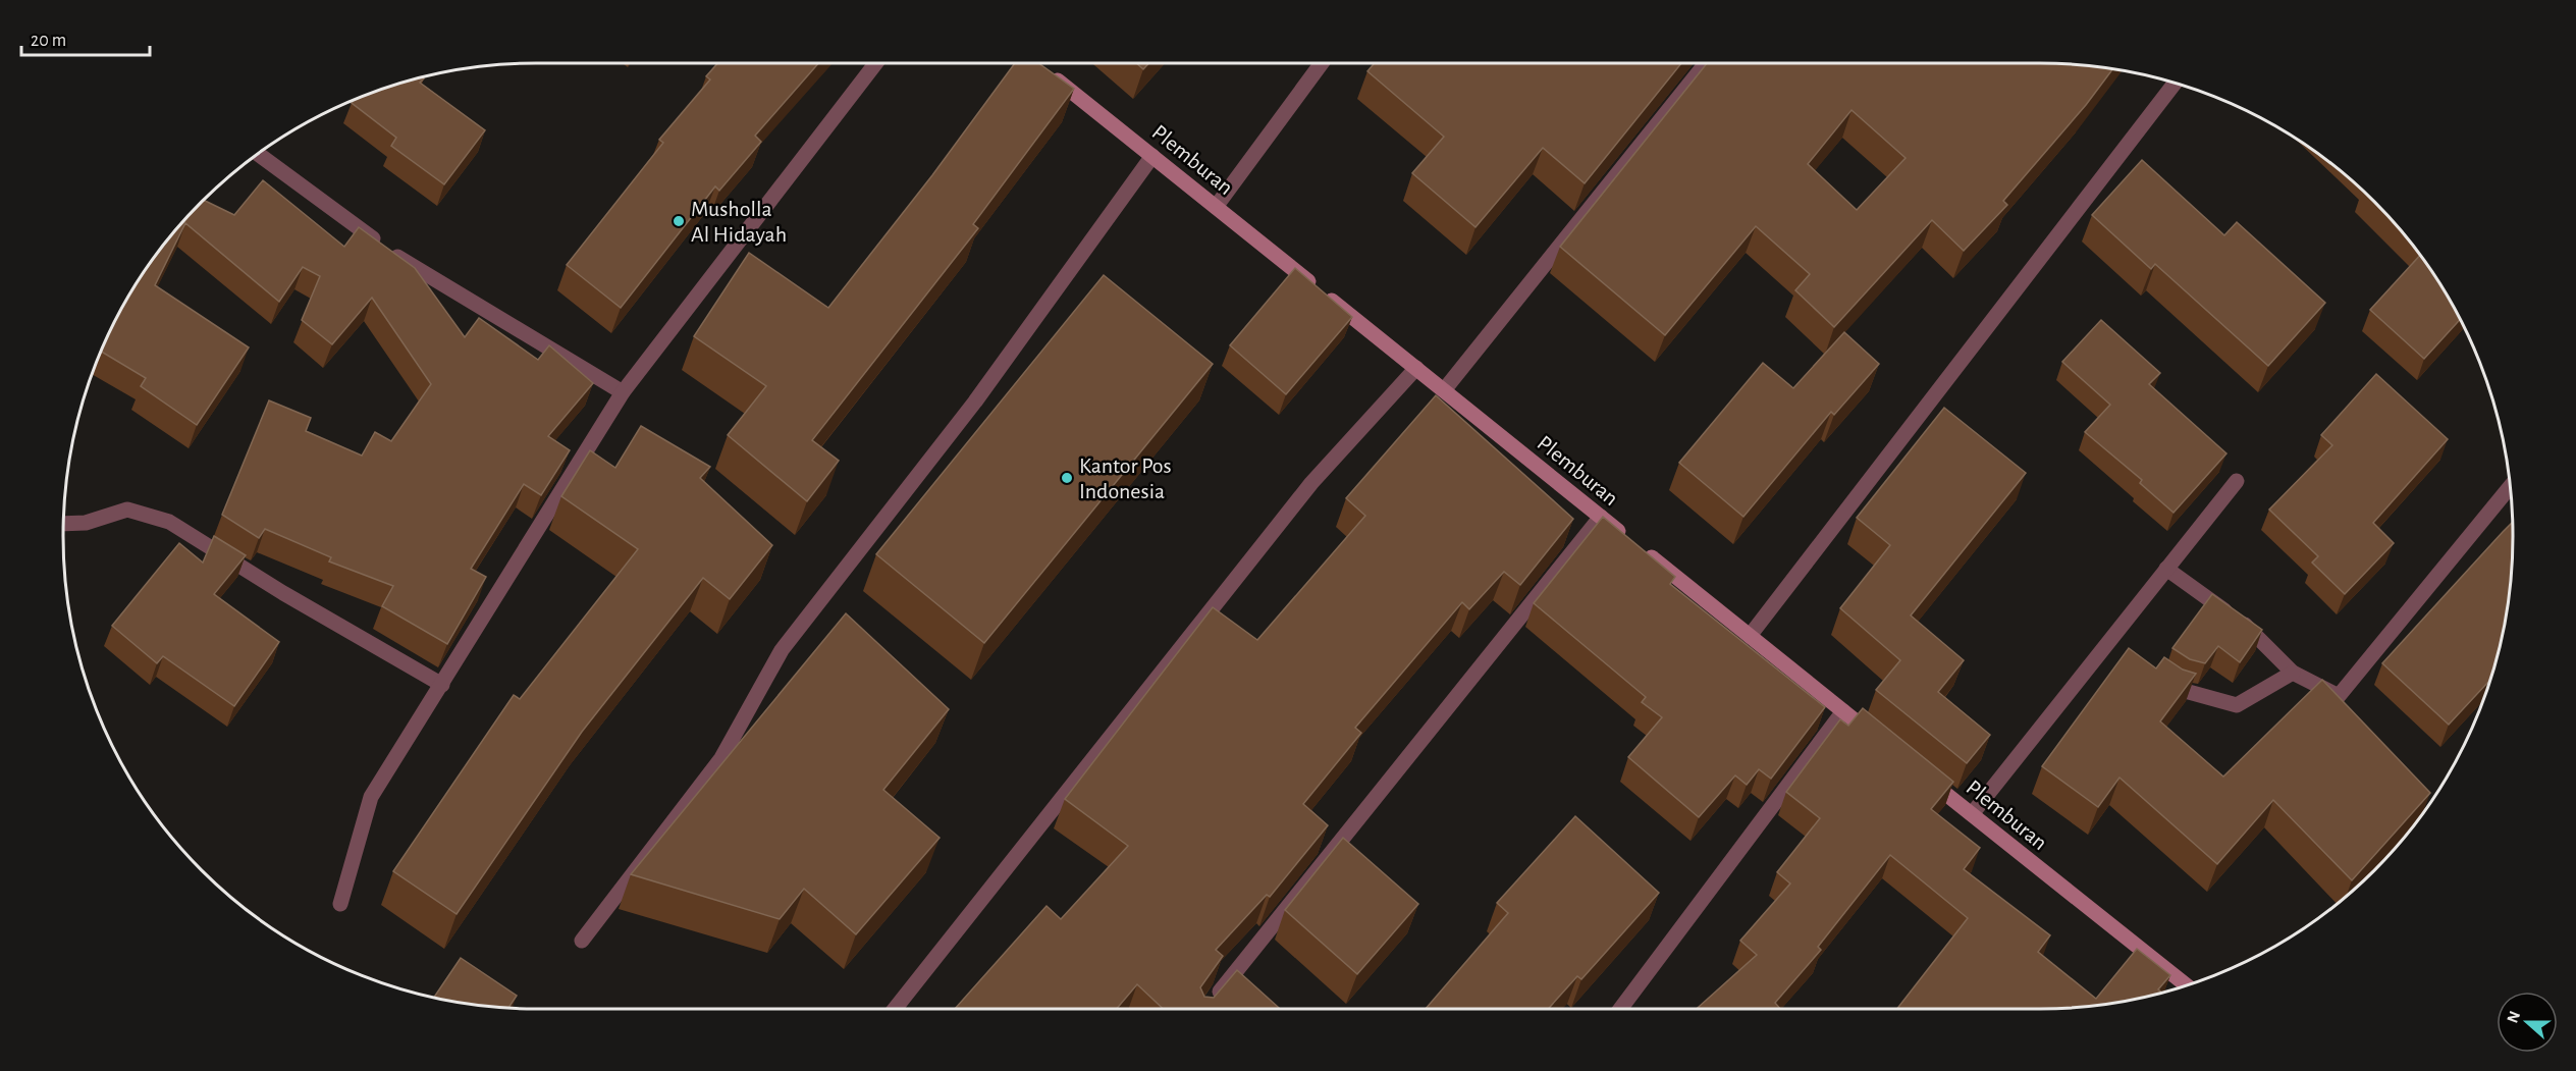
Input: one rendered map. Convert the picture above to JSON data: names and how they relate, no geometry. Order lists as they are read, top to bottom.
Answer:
{
  "streets": {
    "street": ["Plemburan"]
  },
  "places": ["Musholla Al Hidayah", "Kantor Pos Indonesia"],
  "scale_bar": "20 m",
  "north": "left"
}
